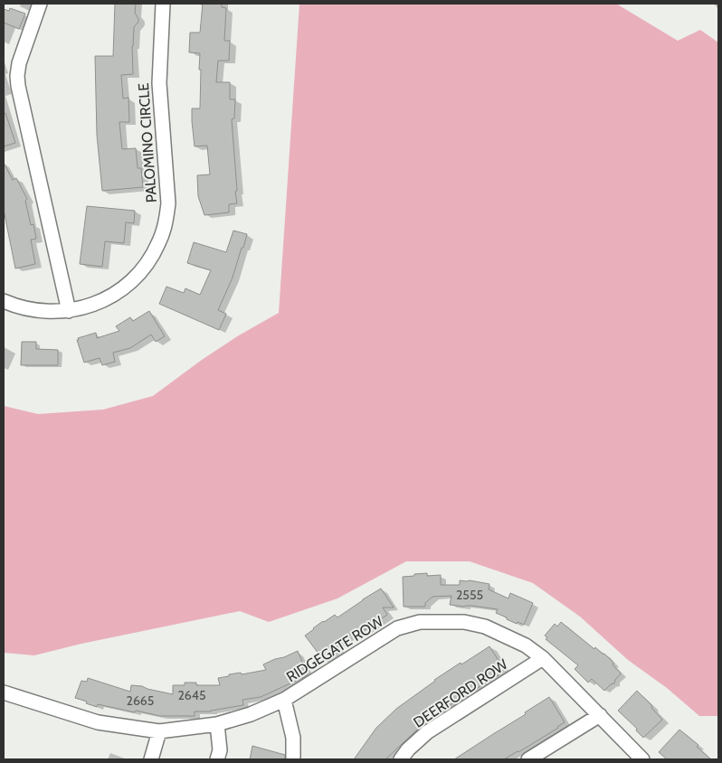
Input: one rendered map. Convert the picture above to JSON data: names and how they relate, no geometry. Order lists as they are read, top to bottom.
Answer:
{
  "streets": {
    "street": ["PALOMINO CIRCLE", "RIDGEGATE ROW", "DEERFORD ROW"]
  },
  "crossings": [
    ["RIDGEGATE ROW", "DEERFORD ROW"]
  ],
  "house_numbers": ["2555", "2645", "2665"]
}
